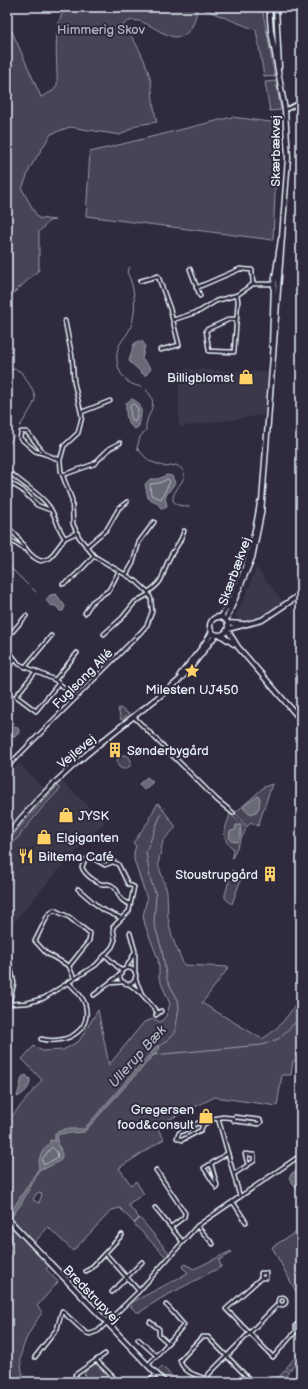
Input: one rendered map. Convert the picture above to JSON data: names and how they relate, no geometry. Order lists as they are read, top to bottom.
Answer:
{
  "streets": {
    "street": [
      "Skærbækvej",
      "Fuglsang Allé",
      "Vejlevej",
      "Bredstrupvej"
    ]
  },
  "crossings": [
    ["Skærbækvej", "Vejlevej"]
  ],
  "water": ["Ullerup Bæk"],
  "parks": ["Himmerig Skov"],
  "places": {
    "shop": [
      "Billigblomst",
      "JYSK",
      "Elgiganten",
      "Gregersen food&consult"
    ],
    "place": ["Milesten UJ450"],
    "building": ["Sønderbygård", "Stoustrupgård"],
    "restaurant": ["Biltema Café"]
  }
}
